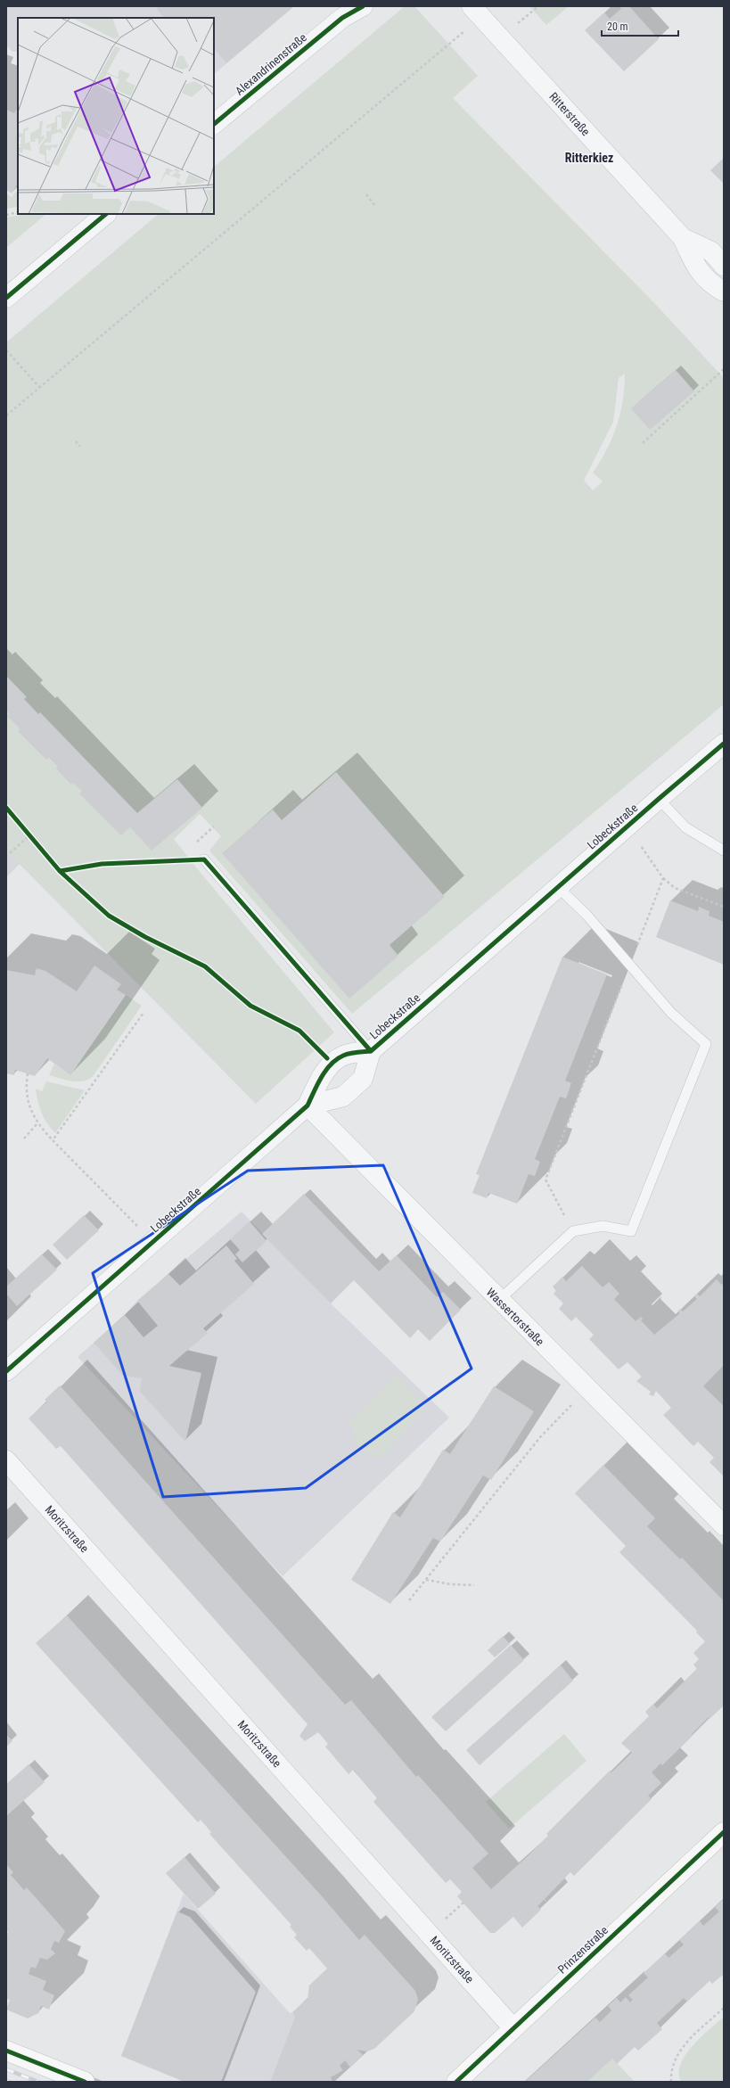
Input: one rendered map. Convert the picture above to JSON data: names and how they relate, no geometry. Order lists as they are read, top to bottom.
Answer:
{
  "streets": {
    "main road": ["Prinzenstraße"],
    "street": [
      "Alexandrinenstraße",
      "Ritterstraße",
      "Lobeckstraße",
      "Wassertorstraße",
      "Moritzstraße"
    ]
  },
  "crossings": [
    ["Lobeckstraße", "Wassertorstraße"],
    ["Moritzstraße", "Prinzenstraße"]
  ],
  "districts": ["Ritterkiez"],
  "scale_bar": "20 m"
}
